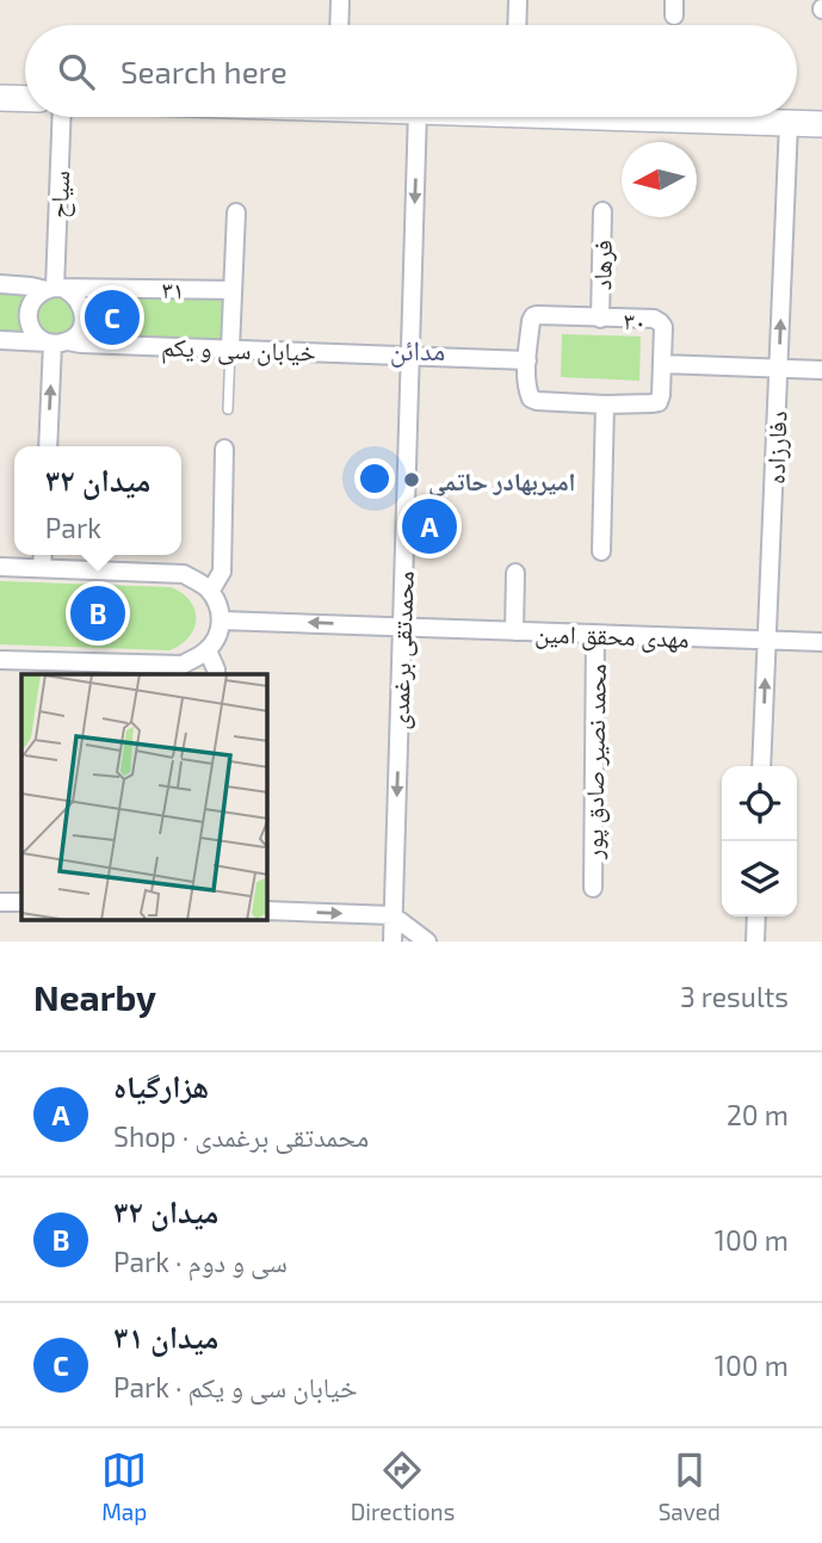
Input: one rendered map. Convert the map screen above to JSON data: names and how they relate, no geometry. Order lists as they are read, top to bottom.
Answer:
{
  "streets": {
    "street": [
      "سیاح",
      "فرهاد",
      "۳۱",
      "۳۰",
      "خیابان سی و یکم",
      "دفارزاده",
      "مهدی محقق امین",
      "محمدتقی برغمدی",
      "محمد نصیر صادق پور"
    ]
  },
  "crossings": [
    ["سیاح", "۳۱"],
    ["سیاح", "خیابان سی و یکم"],
    ["فرهاد", "۳۰"],
    ["۳۱", "خیابان سی و یکم"],
    ["۳۰", "خیابان سی و یکم"],
    ["خیابان سی و یکم", "محمدتقی برغمدی"],
    ["دفارزاده", "مهدی محقق امین"],
    ["مهدی محقق امین", "محمدتقی برغمدی"],
    ["مهدی محقق امین", "محمد نصیر صادق پور"]
  ],
  "one_way": ["دفارزاده", "محمدتقی برغمدی"],
  "districts": ["مدائن"],
  "places": ["امیربهادر حاتمی"],
  "north": "left",
  "page": {
    "search": "Search here",
    "pins": ["C", "A", "B"],
    "popup": ["میدان ۳۲", "Park"],
    "heading": ["Nearby", "3 results"],
    "list": [
      {
        "mark": "A",
        "name": "هزارگیاه",
        "note": "Shop · محمدتقی برغمدی",
        "value": "20 m"
      },
      {
        "mark": "B",
        "name": "میدان ۳۲",
        "note": "Park · سی و دوم",
        "value": "100 m"
      },
      {
        "mark": "C",
        "name": "میدان ۳۱",
        "note": "Park · خیابان سی و یکم",
        "value": "100 m"
      }
    ],
    "nav": ["Map", "Directions", "Saved"]
  }
}
